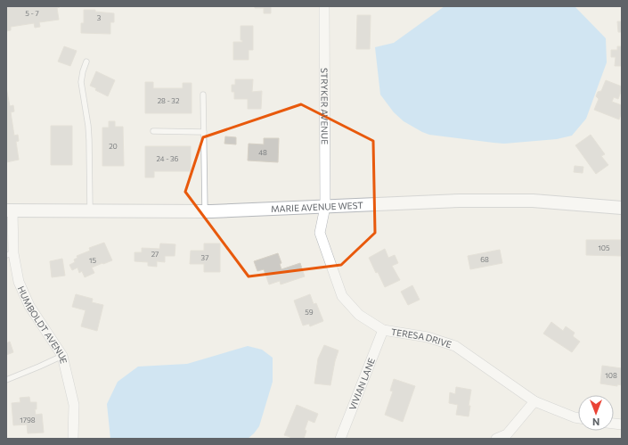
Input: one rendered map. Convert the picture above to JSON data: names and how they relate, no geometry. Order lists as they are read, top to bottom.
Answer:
{
  "streets": {
    "street": [
      "STRYKER AVENUE",
      "MARIE AVENUE WEST",
      "HUMBOLDT AVENUE",
      "TERESA DRIVE",
      "VIVIAN LANE"
    ]
  },
  "crossings": [
    ["STRYKER AVENUE", "MARIE AVENUE WEST"],
    ["STRYKER AVENUE", "TERESA DRIVE"],
    ["MARIE AVENUE WEST", "HUMBOLDT AVENUE"],
    ["MARIE AVENUE WEST", "TERESA DRIVE"],
    ["TERESA DRIVE", "VIVIAN LANE"]
  ],
  "house_numbers": [
    "5 - 7",
    "3",
    "28 - 32",
    "20",
    "48",
    "24 - 36",
    "105",
    "27",
    "37",
    "68",
    "15",
    "59",
    "108",
    "1798"
  ],
  "north": "bottom"
}
